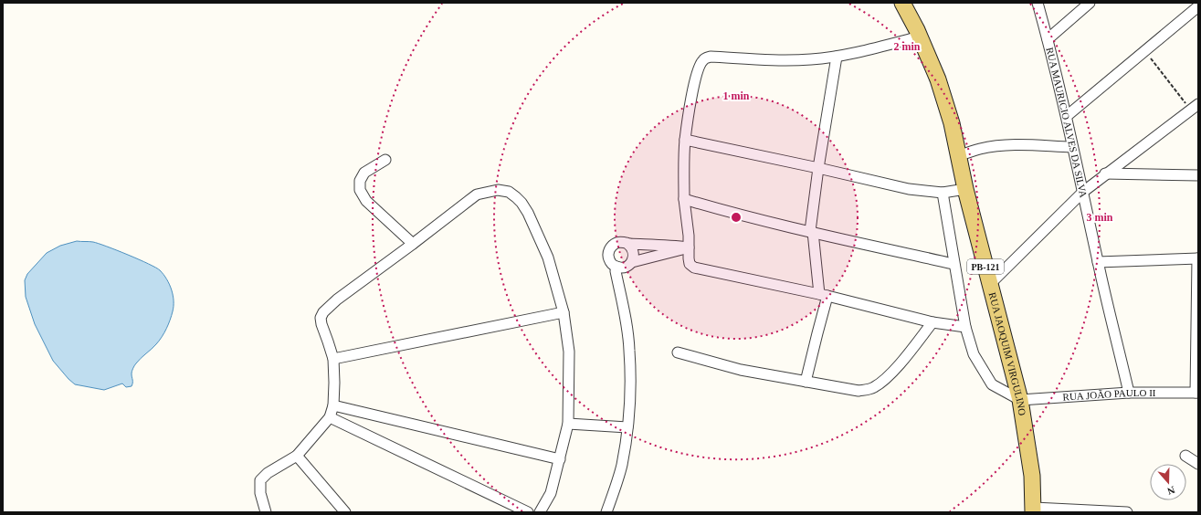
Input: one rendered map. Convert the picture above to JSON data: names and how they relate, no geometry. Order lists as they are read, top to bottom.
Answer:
{
  "streets": {
    "main road": ["PB-121", "RUA JAOQUIM VIRGULINO"],
    "street": ["RUA MAURICIO ALVES DA SILVA", "RUA JOÃO PAULO II"]
  },
  "crossings": [
    ["RUA MAURICIO ALVES DA SILVA", "RUA JOÃO PAULO II"],
    ["PB-121", "RUA JAOQUIM VIRGULINO"],
    ["RUA JAOQUIM VIRGULINO", "RUA JOÃO PAULO II"]
  ],
  "north": "bottom",
  "rings": ["2 min", "1 min", "3 min"]
}
